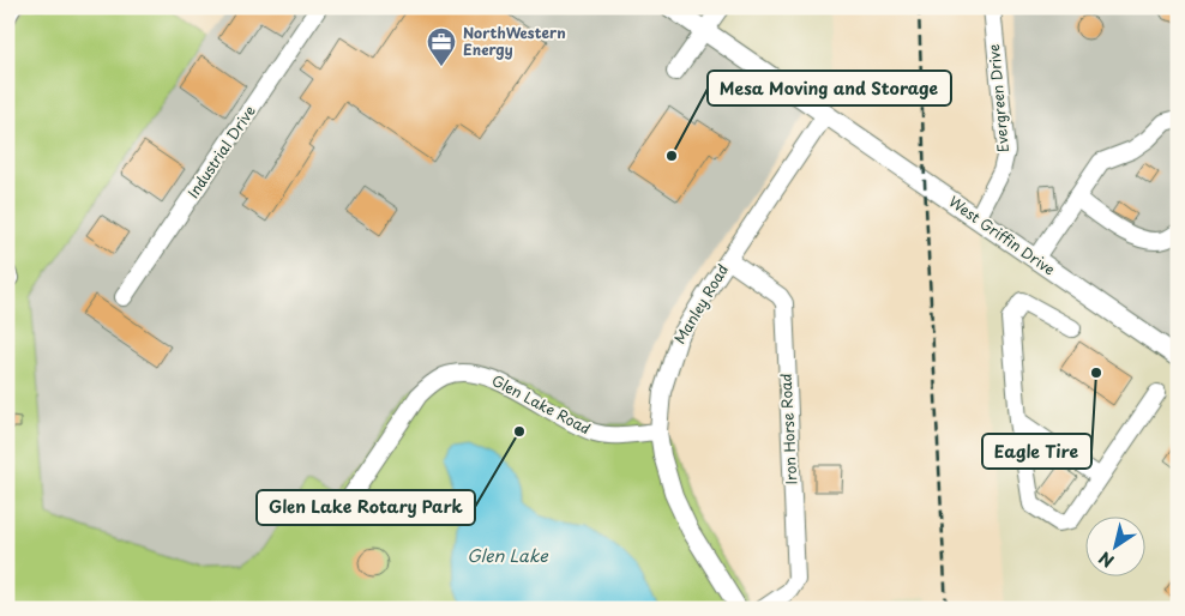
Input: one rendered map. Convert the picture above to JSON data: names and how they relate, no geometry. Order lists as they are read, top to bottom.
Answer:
{
  "streets": {
    "main road": ["West Griffin Drive"],
    "street": [
      "Evergreen Drive",
      "Industrial Drive",
      "Manley Road",
      "Glen Lake Road",
      "Iron Horse Road"
    ]
  },
  "crossings": [
    ["Evergreen Drive", "West Griffin Drive"],
    ["West Griffin Drive", "Manley Road"],
    ["Manley Road", "Glen Lake Road"],
    ["Manley Road", "Iron Horse Road"]
  ],
  "water": ["Glen Lake"],
  "places": {
    "office": ["NorthWestern Energy"],
    "other": ["Mesa Moving and Storage", "Eagle Tire", "Glen Lake Rotary Park"]
  },
  "north": "bottom left"
}
